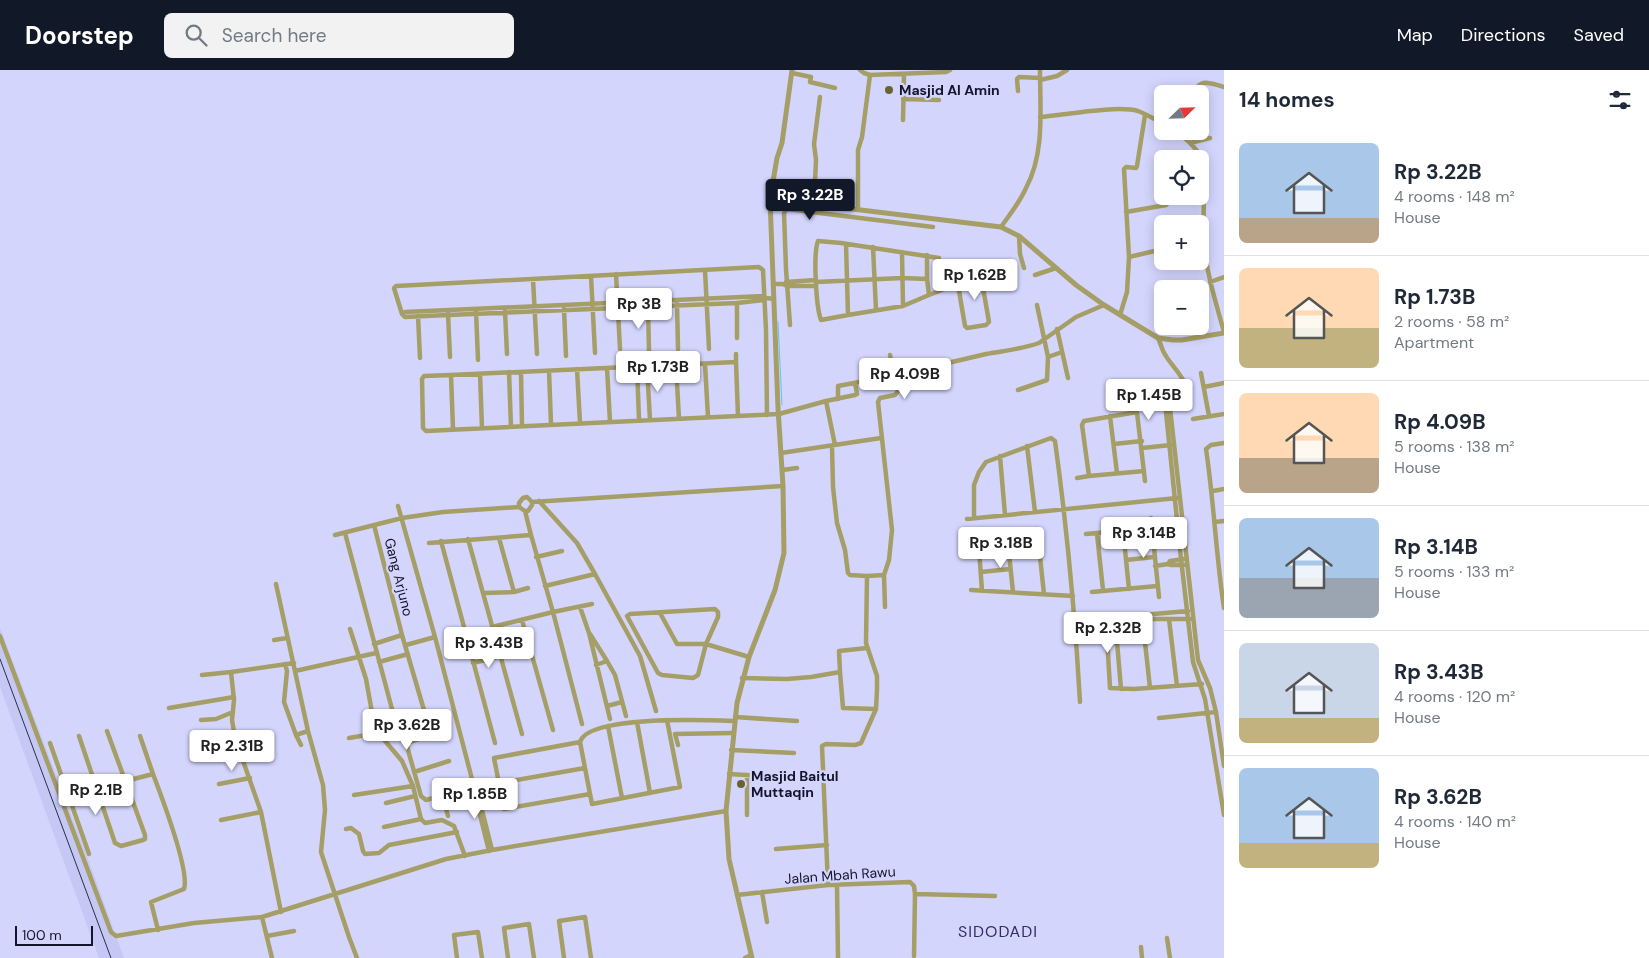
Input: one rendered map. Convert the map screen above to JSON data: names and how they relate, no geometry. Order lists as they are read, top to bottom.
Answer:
{
  "streets": {
    "street": ["Gang Arjuno", "Jalan Mbah Rawu"]
  },
  "districts": ["SIDODADI"],
  "places": ["Masjid Al Amin", "Masjid Baitul Muttaqin"],
  "scale_bar": "100 m",
  "north": "top right",
  "page": {
    "header": "Doorstep",
    "search": "Search here",
    "nav": ["Map", "Directions", "Saved"],
    "heading": "14 homes",
    "map_buttons": ["+", "−"],
    "list": [
      {
        "name": "Rp 3.22B",
        "note": "4 rooms · 148 m² · House"
      },
      {
        "name": "Rp 1.73B",
        "note": "2 rooms · 58 m² · Apartment"
      },
      {
        "name": "Rp 4.09B",
        "note": "5 rooms · 138 m² · House"
      },
      {
        "name": "Rp 3.14B",
        "note": "5 rooms · 133 m² · House"
      },
      {
        "name": "Rp 3.43B",
        "note": "4 rooms · 120 m² · House"
      },
      {
        "name": "Rp 3.62B",
        "note": "4 rooms · 140 m² · House"
      }
    ],
    "price": [
      "Rp 3.22B",
      "Rp 1.62B",
      "Rp 3B",
      "Rp 1.73B",
      "Rp 4.09B",
      "Rp 1.45B",
      "Rp 3.14B",
      "Rp 3.18B",
      "Rp 2.32B",
      "Rp 3.43B",
      "Rp 3.62B",
      "Rp 2.31B",
      "Rp 2.1B",
      "Rp 1.85B"
    ],
    "scale": "100 m"
  }
}
